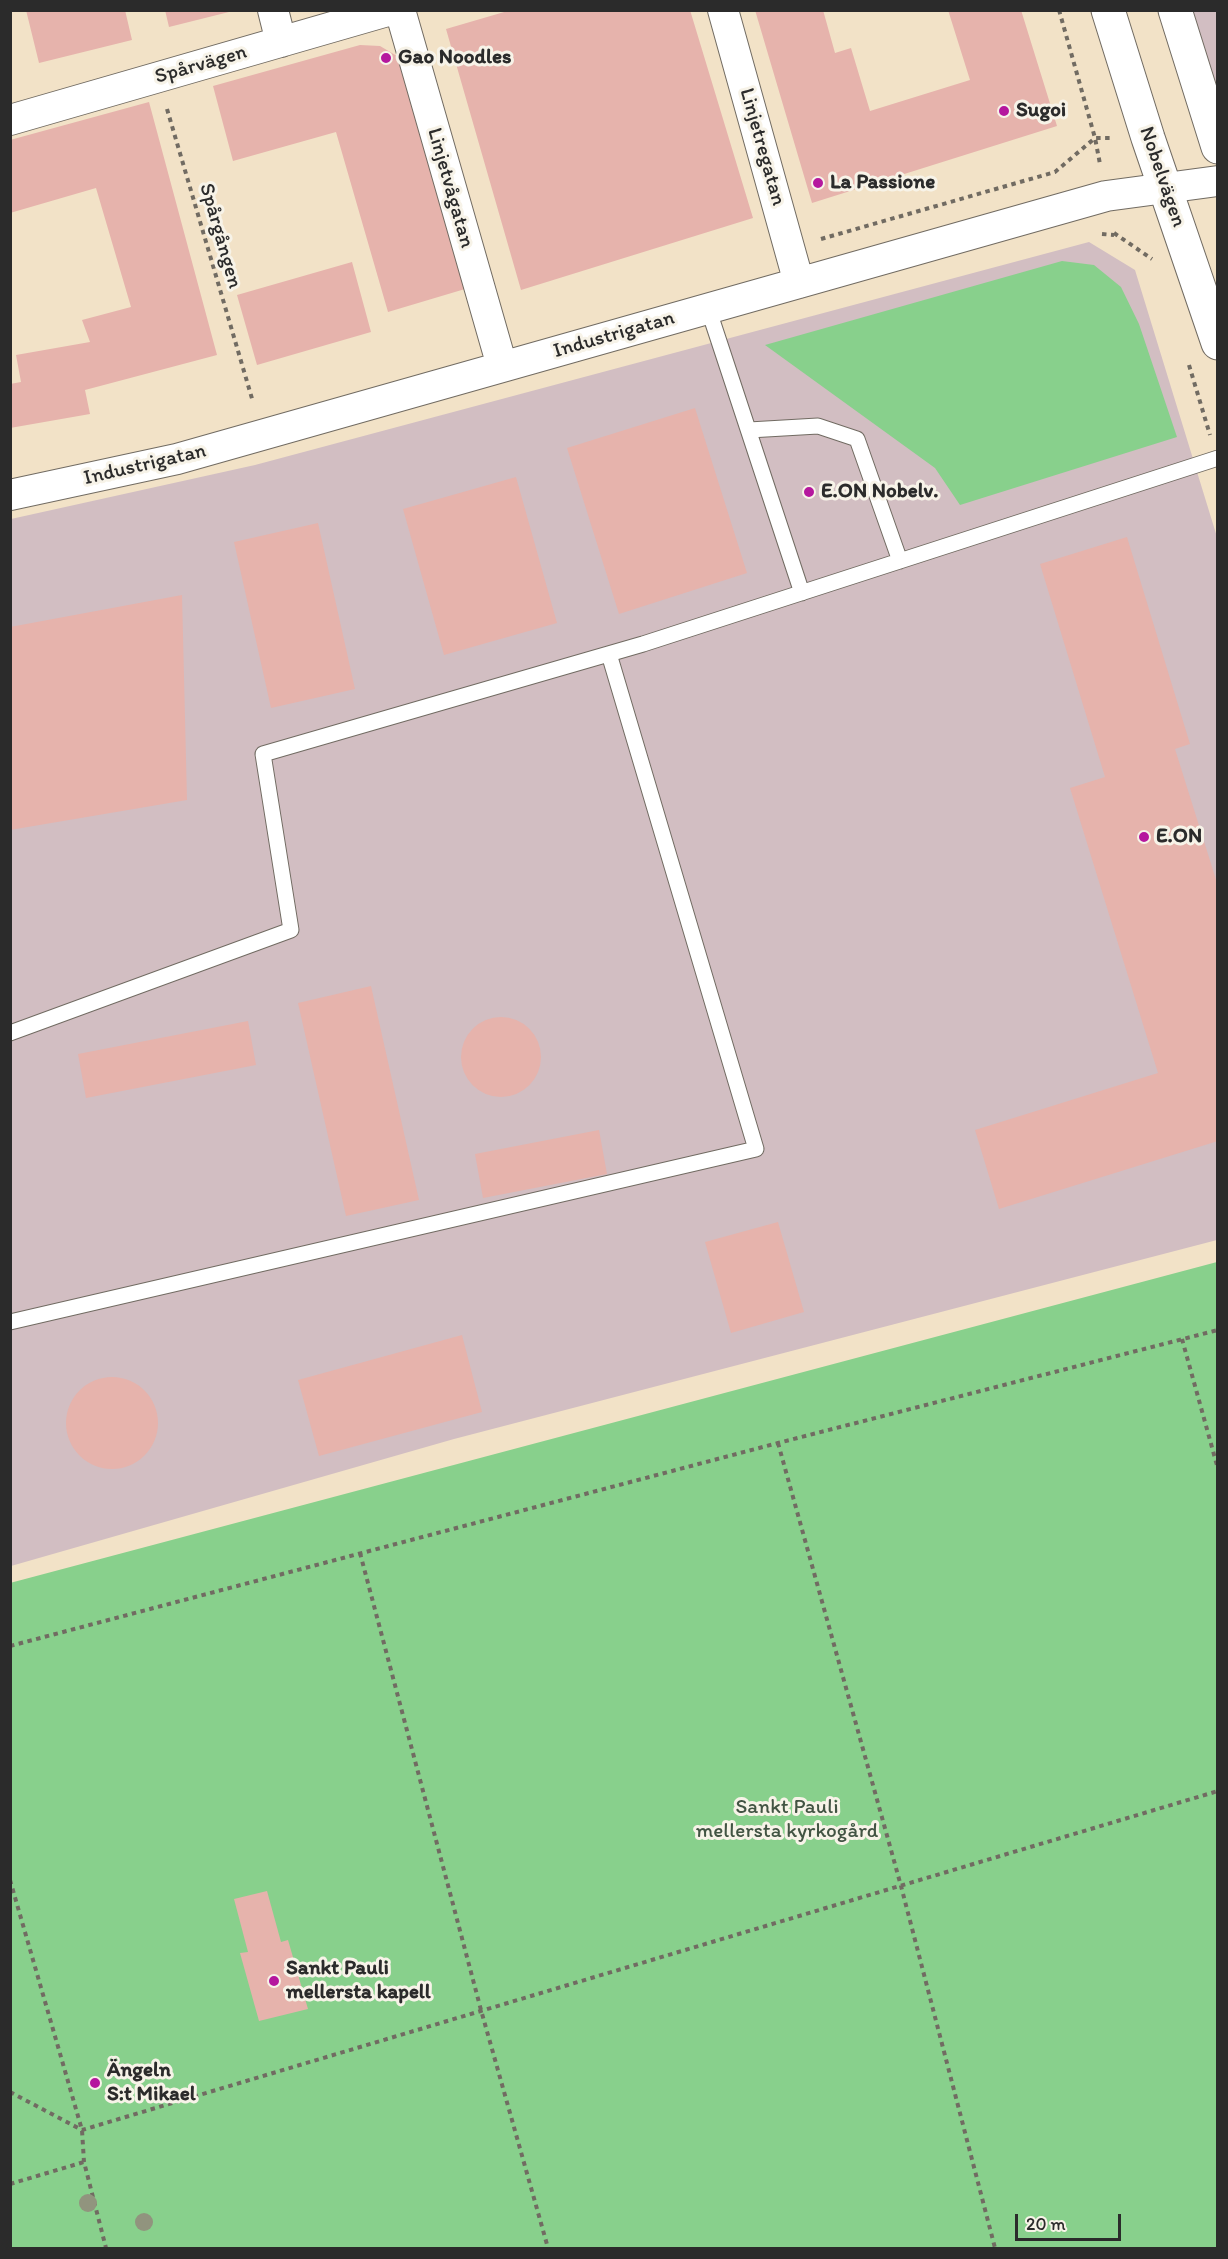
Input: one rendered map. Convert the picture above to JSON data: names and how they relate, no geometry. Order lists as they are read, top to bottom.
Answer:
{
  "streets": {
    "main road": ["Nobelvägen"],
    "street": [
      "Spårvägen",
      "Linjetregatan",
      "Linjetvågatan",
      "Industrigatan"
    ],
    "path": ["Spårgången"]
  },
  "crossings": [
    ["Spårvägen", "Spårgången"],
    ["Linjetregatan", "Industrigatan"],
    ["Nobelvägen", "Industrigatan"],
    ["Linjetvågatan", "Industrigatan"]
  ],
  "parks": ["Sankt Pauli mellersta kyrkogård"],
  "places": [
    "Gao Noodles",
    "Sugoi",
    "La Passione",
    "E.ON Nobelv.",
    "E.ON",
    "Sankt Pauli mellersta kapell",
    "Ängeln S:t Mikael"
  ],
  "scale_bar": "20 m"
}
